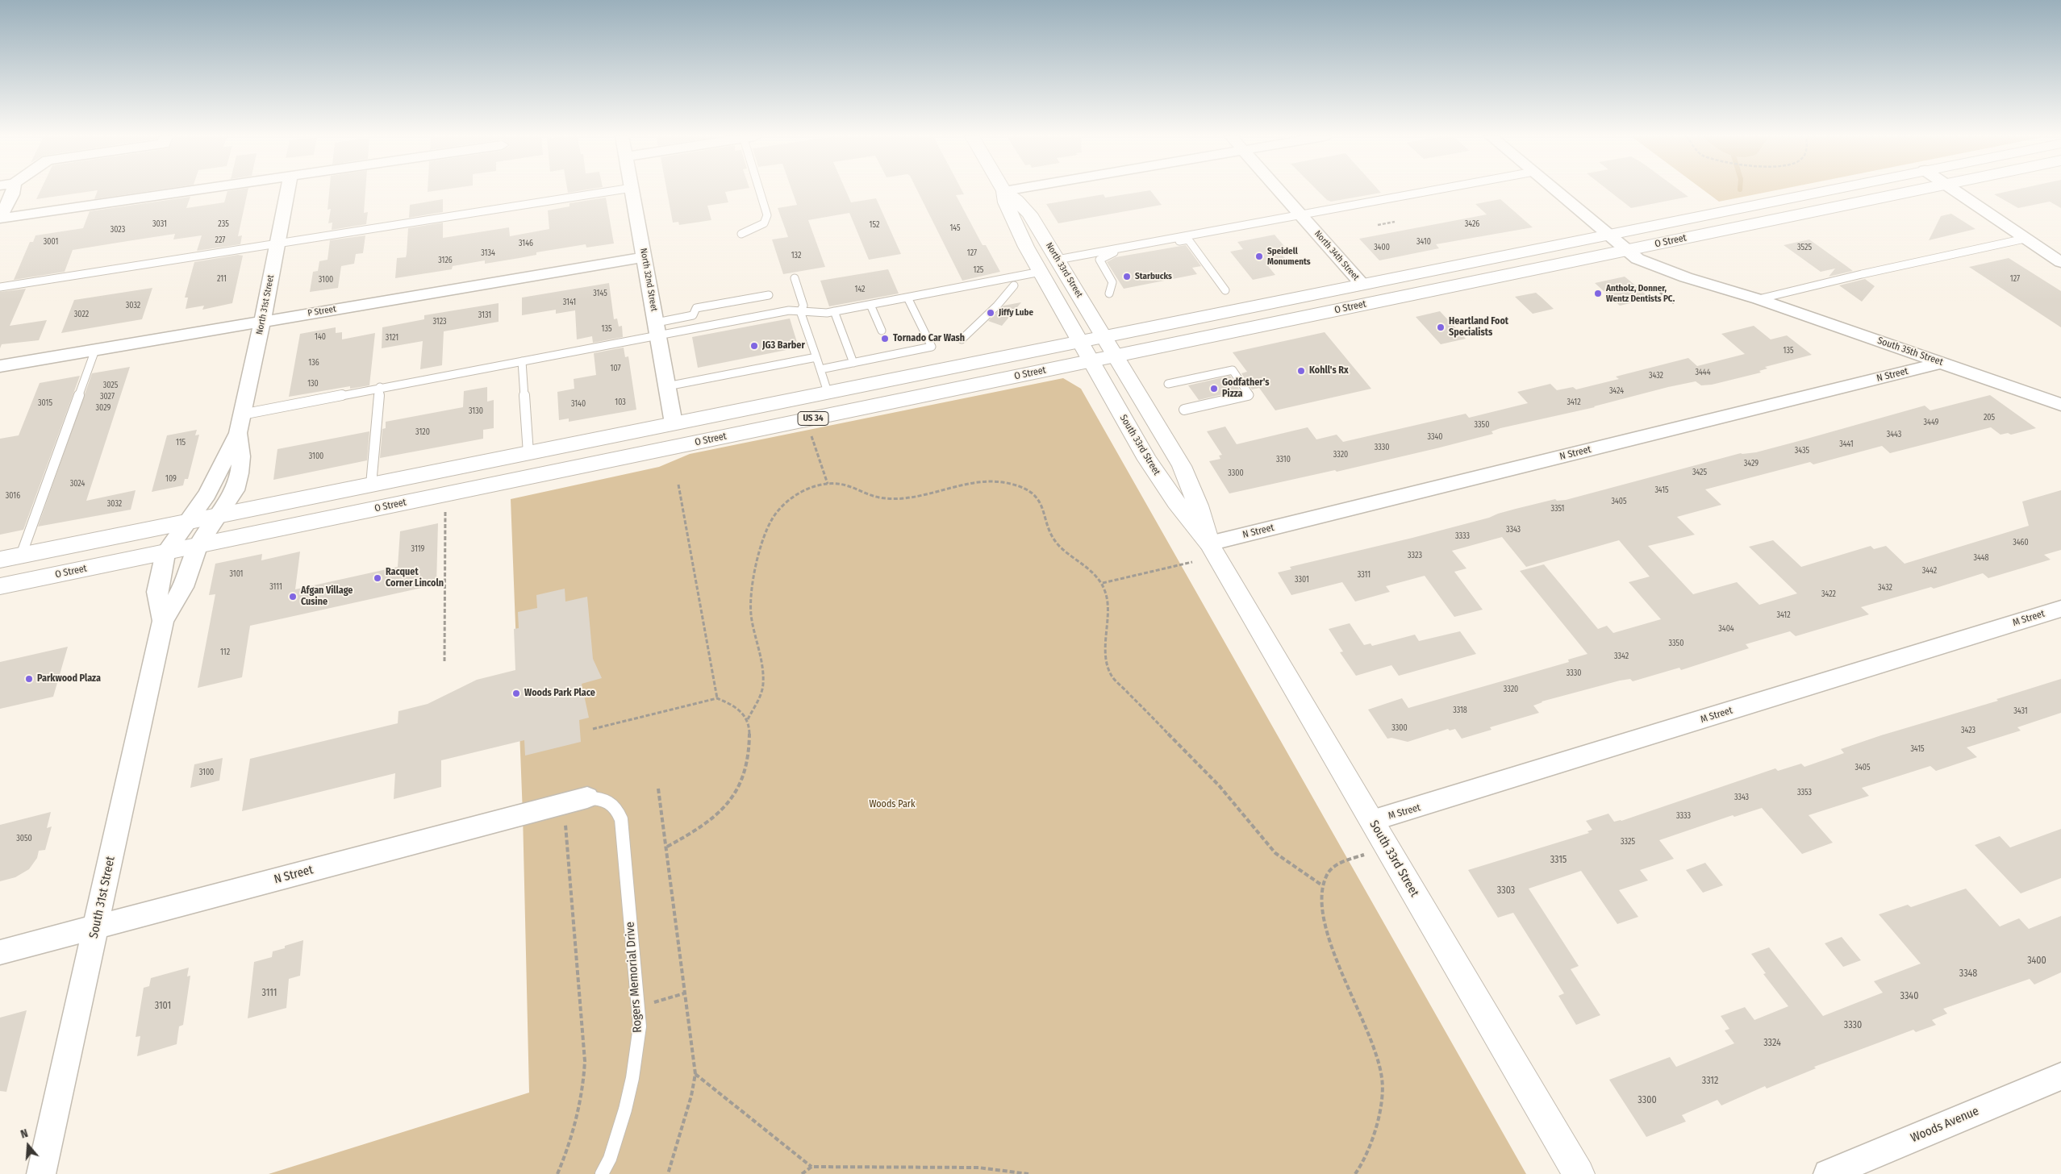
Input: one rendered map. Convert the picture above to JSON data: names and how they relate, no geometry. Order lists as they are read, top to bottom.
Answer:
{
  "streets": {
    "main road": [
      "O Street",
      "North 33rd Street",
      "US 34",
      "South 33rd Street"
    ],
    "street": [
      "North 34th Street",
      "North 32nd Street",
      "North 31st Street",
      "P Street",
      "South 35th Street",
      "N Street",
      "M Street",
      "South 31st Street",
      "Woods Avenue"
    ],
    "lane": ["Rogers Memorial Drive"]
  },
  "crossings": [
    ["O Street", "North 34th Street"],
    ["O Street", "North 33rd Street"],
    ["O Street", "North 32nd Street"],
    ["O Street", "North 31st Street"],
    ["O Street", "South 35th Street"],
    ["O Street", "South 33rd Street"],
    ["O Street", "South 31st Street"],
    ["North 33rd Street", "South 33rd Street"],
    ["North 32nd Street", "P Street"],
    ["North 31st Street", "P Street"],
    ["North 31st Street", "South 31st Street"],
    ["South 35th Street", "N Street"],
    ["N Street", "South 33rd Street"],
    ["N Street", "South 31st Street"],
    ["N Street", "Rogers Memorial Drive"],
    ["South 33rd Street", "M Street"]
  ],
  "parks": ["Woods Park"],
  "places": [
    "Speidell Monuments",
    "Starbucks",
    "Antholz, Donner, Wentz Dentists PC.",
    "Jiffy Lube",
    "Heartland Foot Specialists",
    "Tornado Car Wash",
    "JG3 Barber",
    "Kohll's Rx",
    "Godfather's Pizza",
    "Racquet Corner Lincoln",
    "Afgan Village Cusine",
    "Parkwood Plaza",
    "Woods Park Place"
  ],
  "house_numbers": [
    "3031",
    "235",
    "3426",
    "152",
    "145",
    "3023",
    "227",
    "3001",
    "3410",
    "3146",
    "3400",
    "3525",
    "3134",
    "127",
    "132",
    "3126",
    "125",
    "211",
    "127",
    "3100",
    "142",
    "3145",
    "3141",
    "3032",
    "3022",
    "3131",
    "3123",
    "135",
    "140",
    "3121",
    "135",
    "136",
    "107",
    "3444",
    "3432",
    "130",
    "3025",
    "3424",
    "3027",
    "103",
    "3412",
    "3015",
    "3140",
    "3029",
    "3130",
    "205",
    "3449",
    "3350",
    "3120",
    "3443",
    "3340",
    "115",
    "3441",
    "3330",
    "3435",
    "3320",
    "3100",
    "3310",
    "3429",
    "3425",
    "3300",
    "109",
    "3024",
    "3415",
    "3016",
    "3405",
    "3032",
    "3351",
    "3343",
    "3333",
    "3460",
    "3119",
    "3323",
    "3448",
    "3442",
    "3101",
    "3311",
    "3301",
    "3111",
    "3432",
    "3422",
    "3412",
    "3404",
    "3350",
    "112",
    "3342",
    "3330",
    "3320",
    "3318",
    "3431",
    "3300",
    "3423",
    "3415",
    "3405",
    "3100",
    "3353",
    "3343",
    "3333",
    "3050",
    "3325",
    "3315",
    "3303",
    "3400",
    "3348",
    "3111",
    "3340",
    "3101",
    "3330",
    "3324",
    "3312",
    "3300"
  ],
  "north": "top"
}
